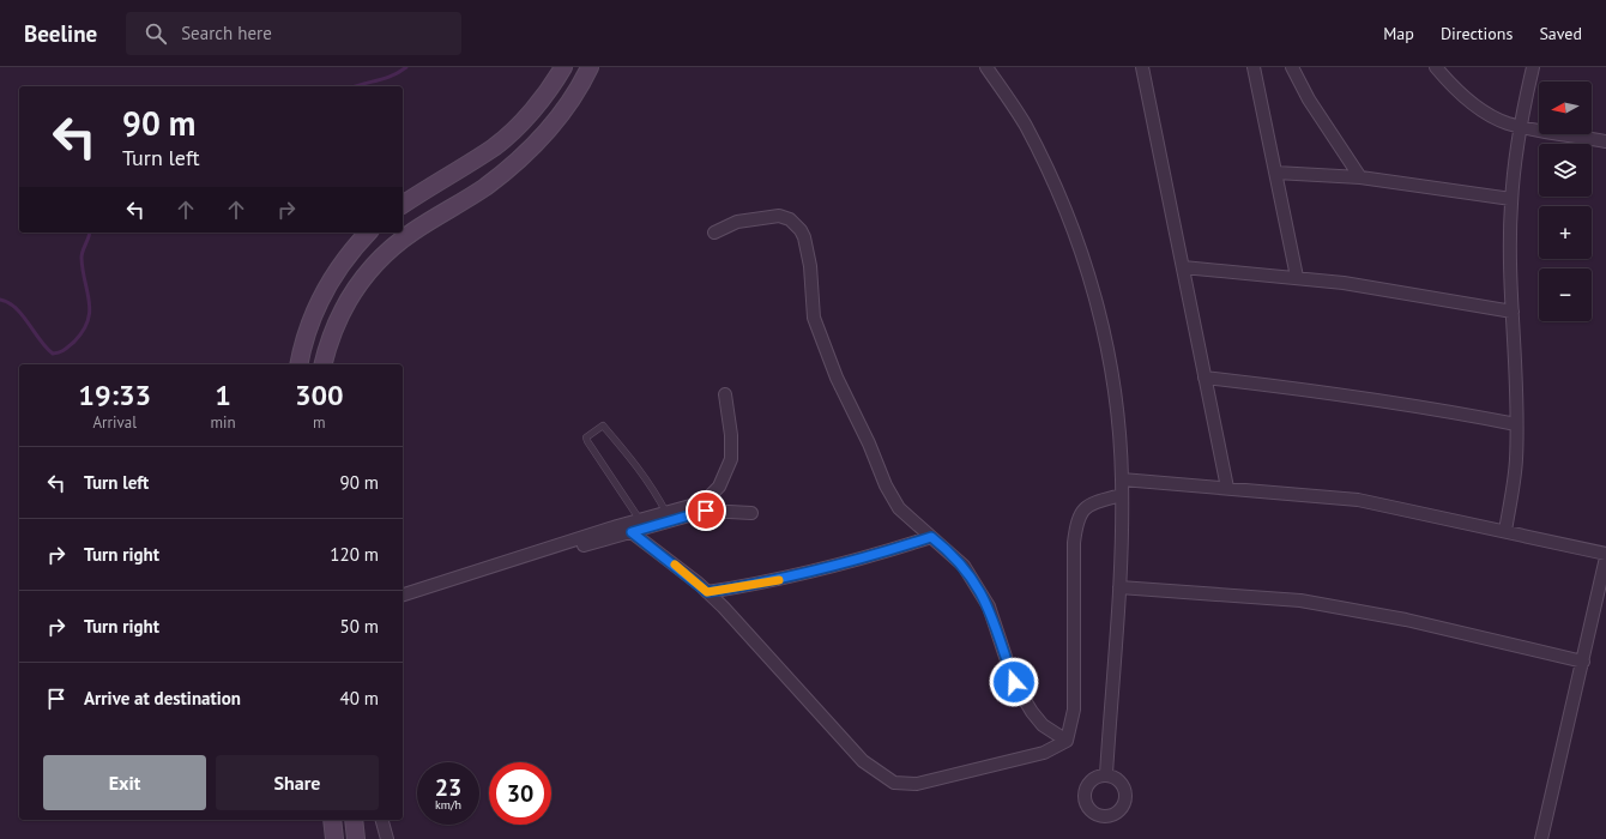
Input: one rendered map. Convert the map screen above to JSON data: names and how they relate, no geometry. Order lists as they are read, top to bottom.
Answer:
{
  "north": "left",
  "page": {
    "header": "Beeline",
    "search": "Search here",
    "nav": ["Map", "Directions", "Saved"],
    "map_buttons": ["+", "−"],
    "turn": ["90 m", "Turn left"],
    "eta": [
      "19:33",
      "Arrival",
      "1",
      "min",
      "300",
      "m"
    ],
    "list": [
      {
        "name": "Turn left",
        "value": "90 m"
      },
      {
        "name": "Turn right",
        "value": "120 m"
      },
      {
        "name": "Turn right",
        "value": "50 m"
      },
      {
        "name": "Arrive at destination",
        "value": "40 m"
      }
    ],
    "buttons": ["Exit", "Share"],
    "speed": "23 km/h",
    "limit": "30"
  }
}
